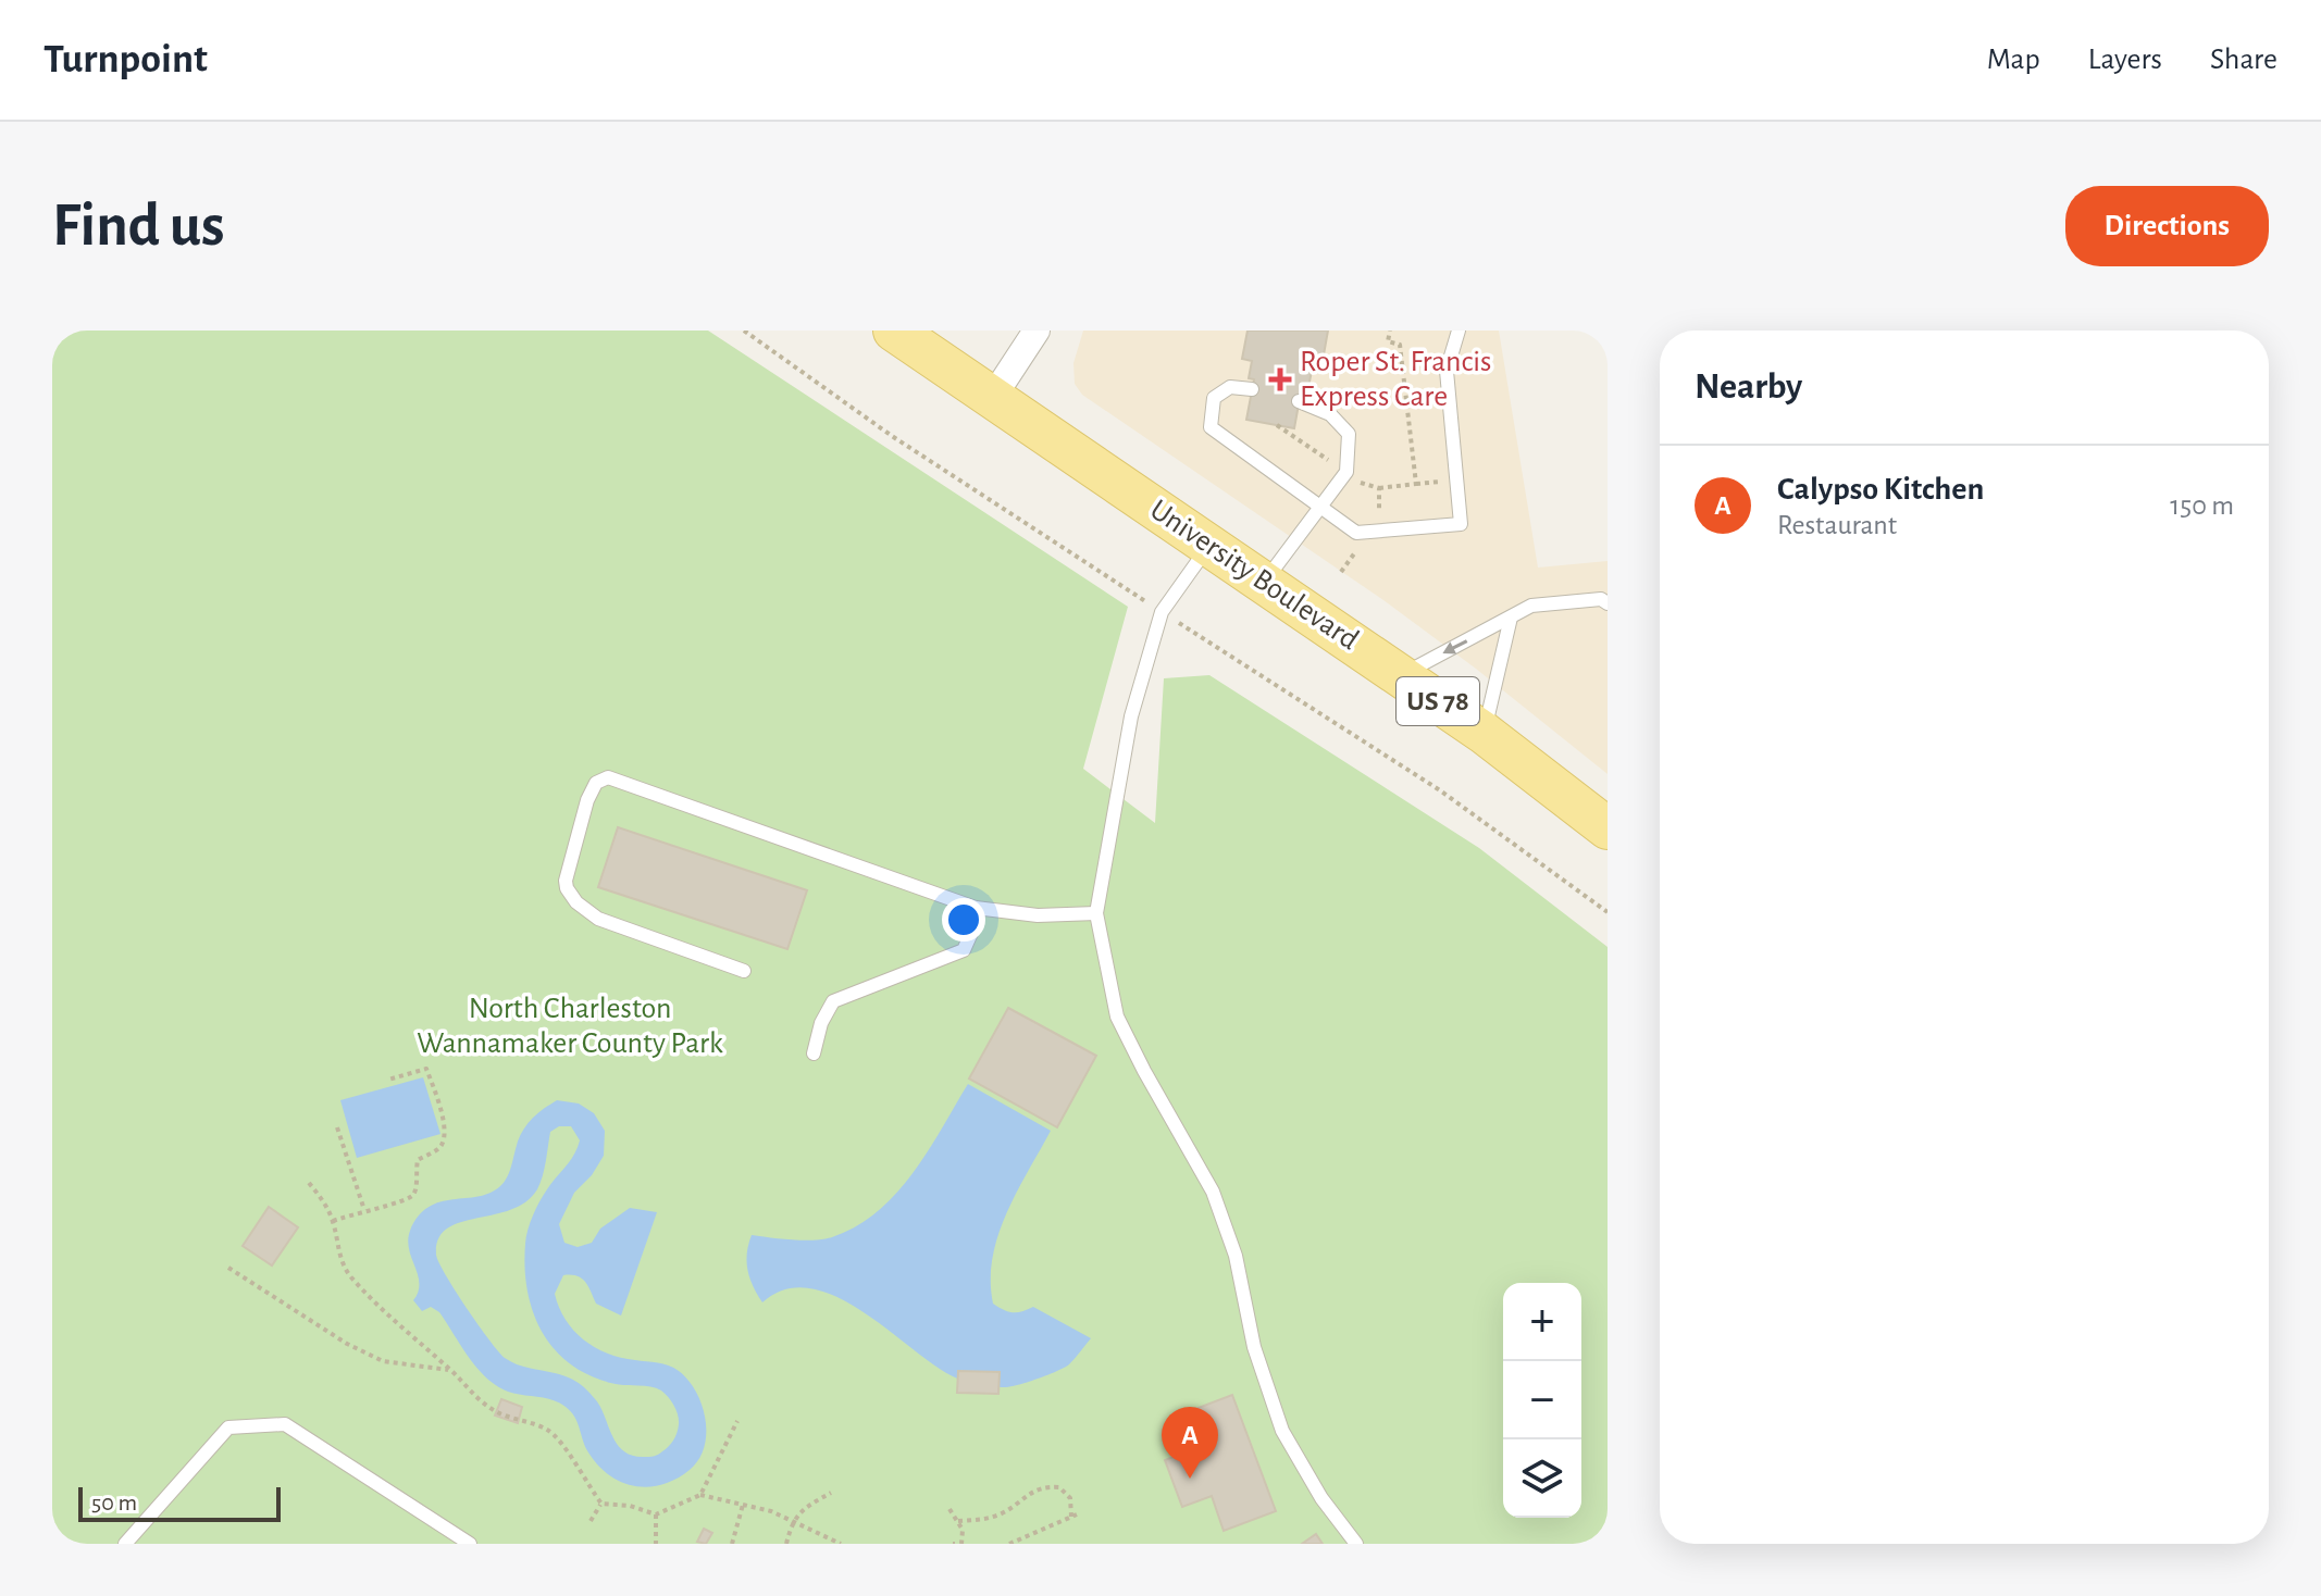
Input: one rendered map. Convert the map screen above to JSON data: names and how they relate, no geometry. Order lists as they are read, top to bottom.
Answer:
{
  "streets": {
    "main road": ["University Boulevard", "US 78"]
  },
  "parks": ["North Charleston Wannamaker County Park"],
  "places": {
    "health": ["Roper St. Francis Express Care"]
  },
  "scale_bar": "50 m",
  "page": {
    "header": "Turnpoint",
    "nav": ["Map", "Layers", "Share"],
    "buttons": "Directions",
    "title": "Find us",
    "heading": "Nearby",
    "list": [
      {
        "mark": "A",
        "name": "Calypso Kitchen",
        "note": "Restaurant",
        "value": "150 m"
      }
    ],
    "map_buttons": ["+", "−"],
    "pins": "A",
    "scale": "50 m"
  }
}
